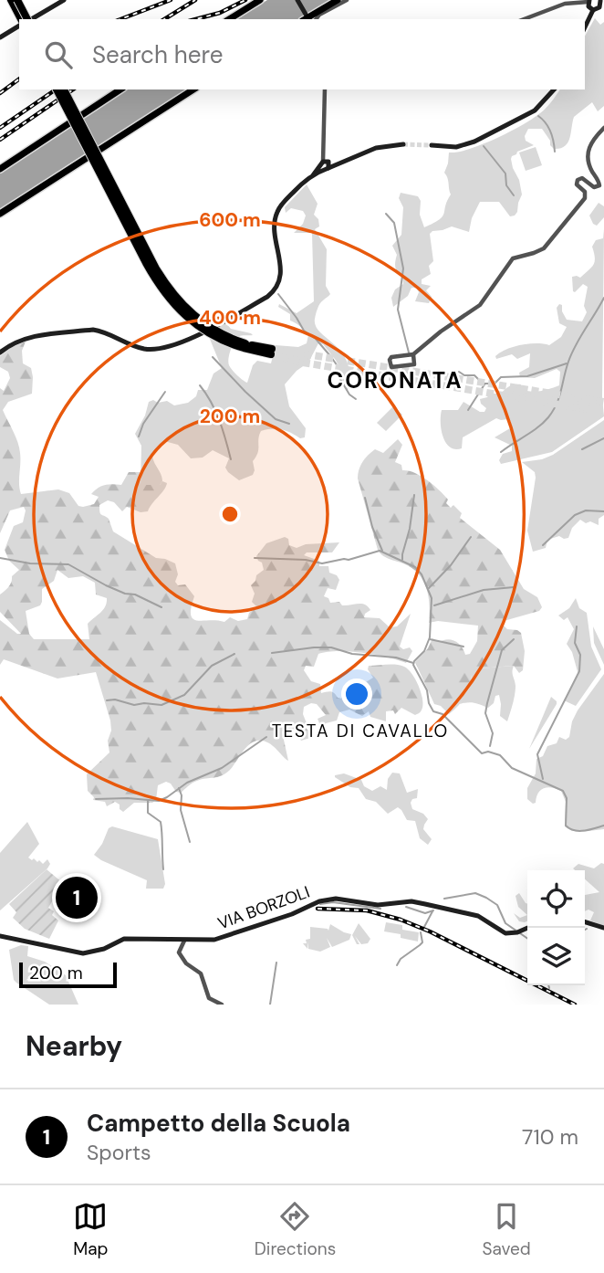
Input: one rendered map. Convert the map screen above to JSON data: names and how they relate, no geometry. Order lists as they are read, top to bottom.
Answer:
{
  "streets": {
    "main road": ["VIA BORZOLI"]
  },
  "districts": ["CORONATA", "TESTA DI CAVALLO"],
  "scale_bar": "200 m",
  "page": {
    "search": "Search here",
    "pins": "1",
    "scale": "200 m",
    "heading": "Nearby",
    "list": [
      {
        "mark": "1",
        "name": "Campetto della Scuola",
        "note": "Sports",
        "value": "710 m"
      }
    ],
    "nav": ["Map", "Directions", "Saved"]
  },
  "rings": ["600 m", "400 m", "200 m"]
}
